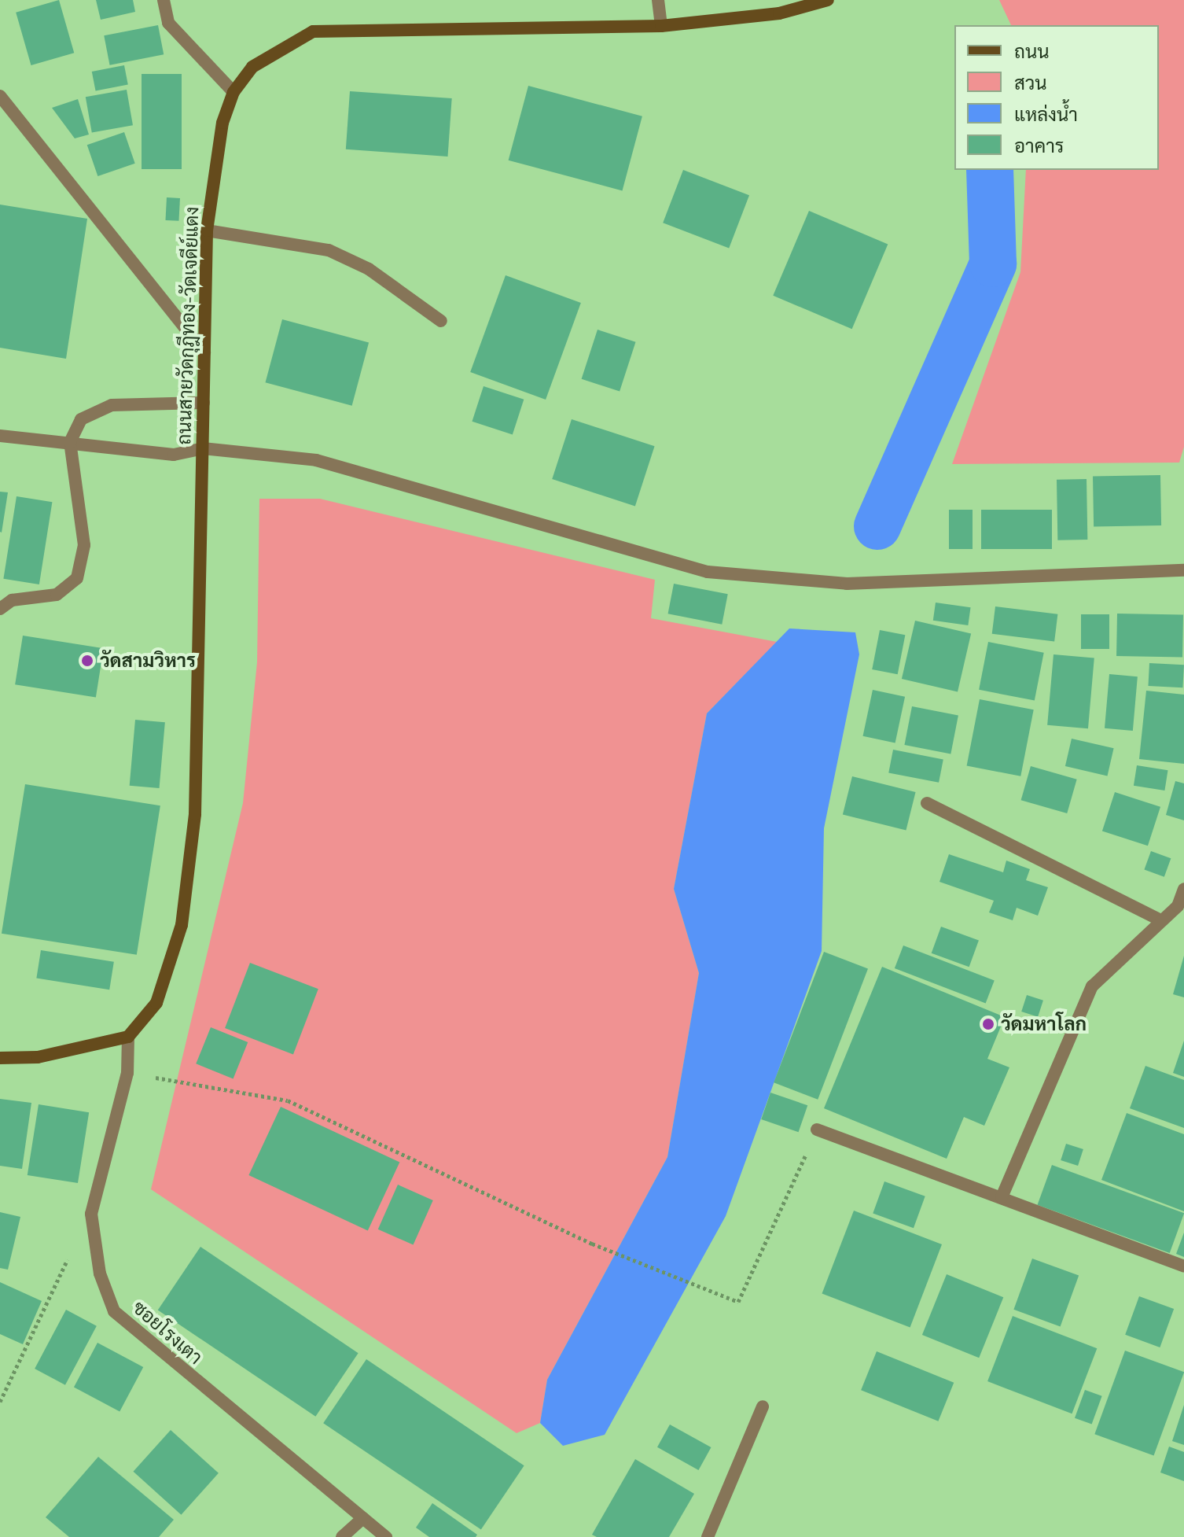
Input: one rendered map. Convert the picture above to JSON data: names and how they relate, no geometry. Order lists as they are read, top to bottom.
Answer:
{
  "streets": {
    "main road": ["ถนนสายวัดกุฎีทอง-วัดเจดีย์แดง"],
    "street": ["ซอยโรงเตา"]
  },
  "crossings": [
    ["ถนนสายวัดกุฎีทอง-วัดเจดีย์แดง", "ซอยโรงเตา"]
  ],
  "places": ["วัดสามวิหาร", "วัดมหาโลก"],
  "legend": [
    "ถนน",
    "สวน",
    "แหล่งน้ำ",
    "อาคาร"
  ]
}
